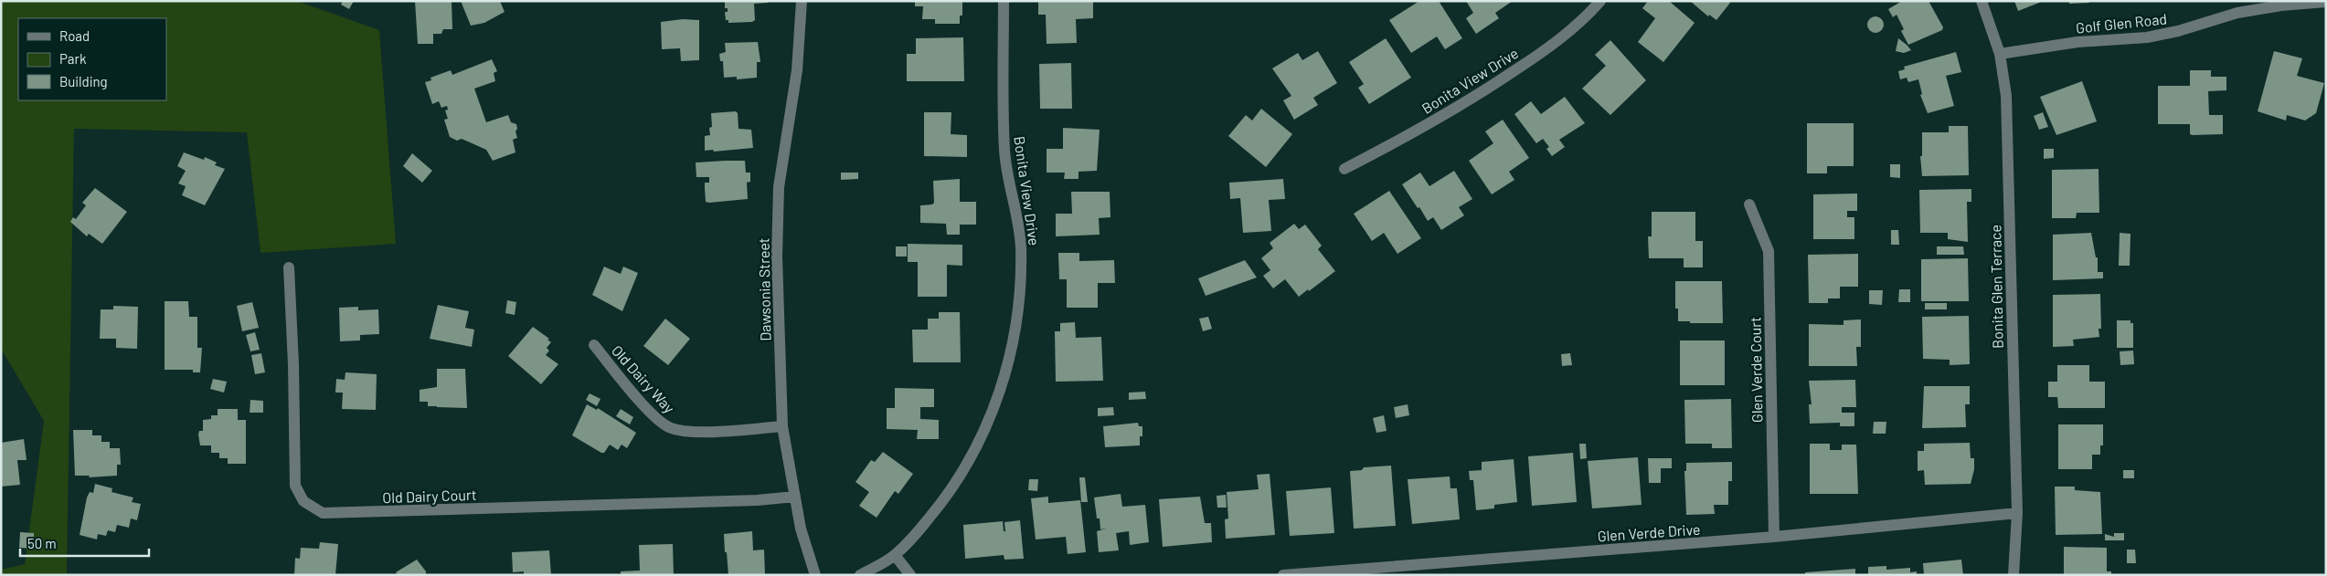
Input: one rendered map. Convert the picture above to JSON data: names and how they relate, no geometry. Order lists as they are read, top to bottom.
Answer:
{
  "streets": {
    "street": [
      "Golf Glen Road",
      "Bonita View Drive",
      "Bonita Glen Terrace",
      "Dawsonia Street",
      "Glen Verde Court",
      "Old Dairy Way",
      "Old Dairy Court",
      "Glen Verde Drive"
    ]
  },
  "crossings": [
    ["Golf Glen Road", "Bonita Glen Terrace"],
    ["Bonita Glen Terrace", "Glen Verde Drive"],
    ["Dawsonia Street", "Old Dairy Way"],
    ["Dawsonia Street", "Old Dairy Court"],
    ["Glen Verde Court", "Glen Verde Drive"]
  ],
  "legend": ["Road", "Park", "Building"],
  "scale_bar": "50 m"
}
